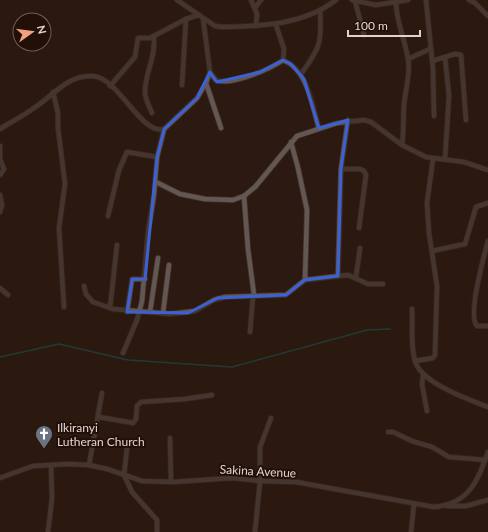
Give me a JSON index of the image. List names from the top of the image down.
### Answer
{
  "streets": {
    "street": ["Sakina Avenue"]
  },
  "places": {
    "church": ["Ilkiranyi Lutheran Church"]
  },
  "scale_bar": "100 m",
  "north": "right"
}
